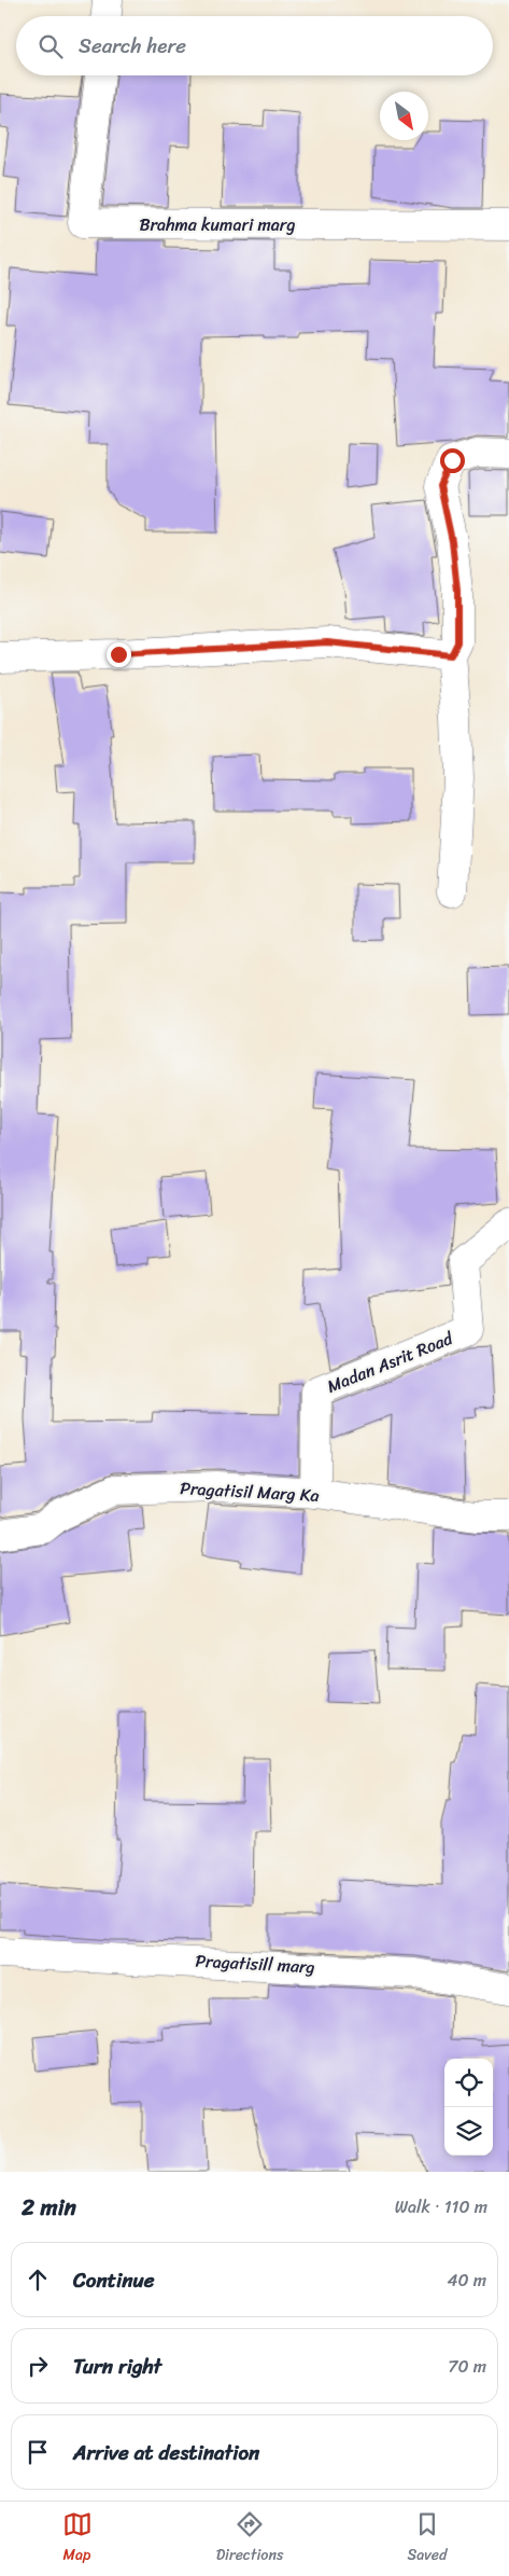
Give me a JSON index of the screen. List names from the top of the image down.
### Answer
{
  "streets": {
    "street": [
      "Brahma kumari marg",
      "Madan Asrit Road",
      "Pragatisil Marg Ka",
      "Pragatisill marg"
    ]
  },
  "crossings": [
    ["Madan Asrit Road", "Pragatisil Marg Ka"]
  ],
  "north": "bottom right",
  "page": {
    "search": "Search here",
    "heading": ["2 min", "Walk · 110 m"],
    "list": [
      ["Continue", "40 m"],
      ["Turn right", "70 m"],
      "Arrive at destination"
    ],
    "nav": ["Map", "Directions", "Saved"]
  }
}
